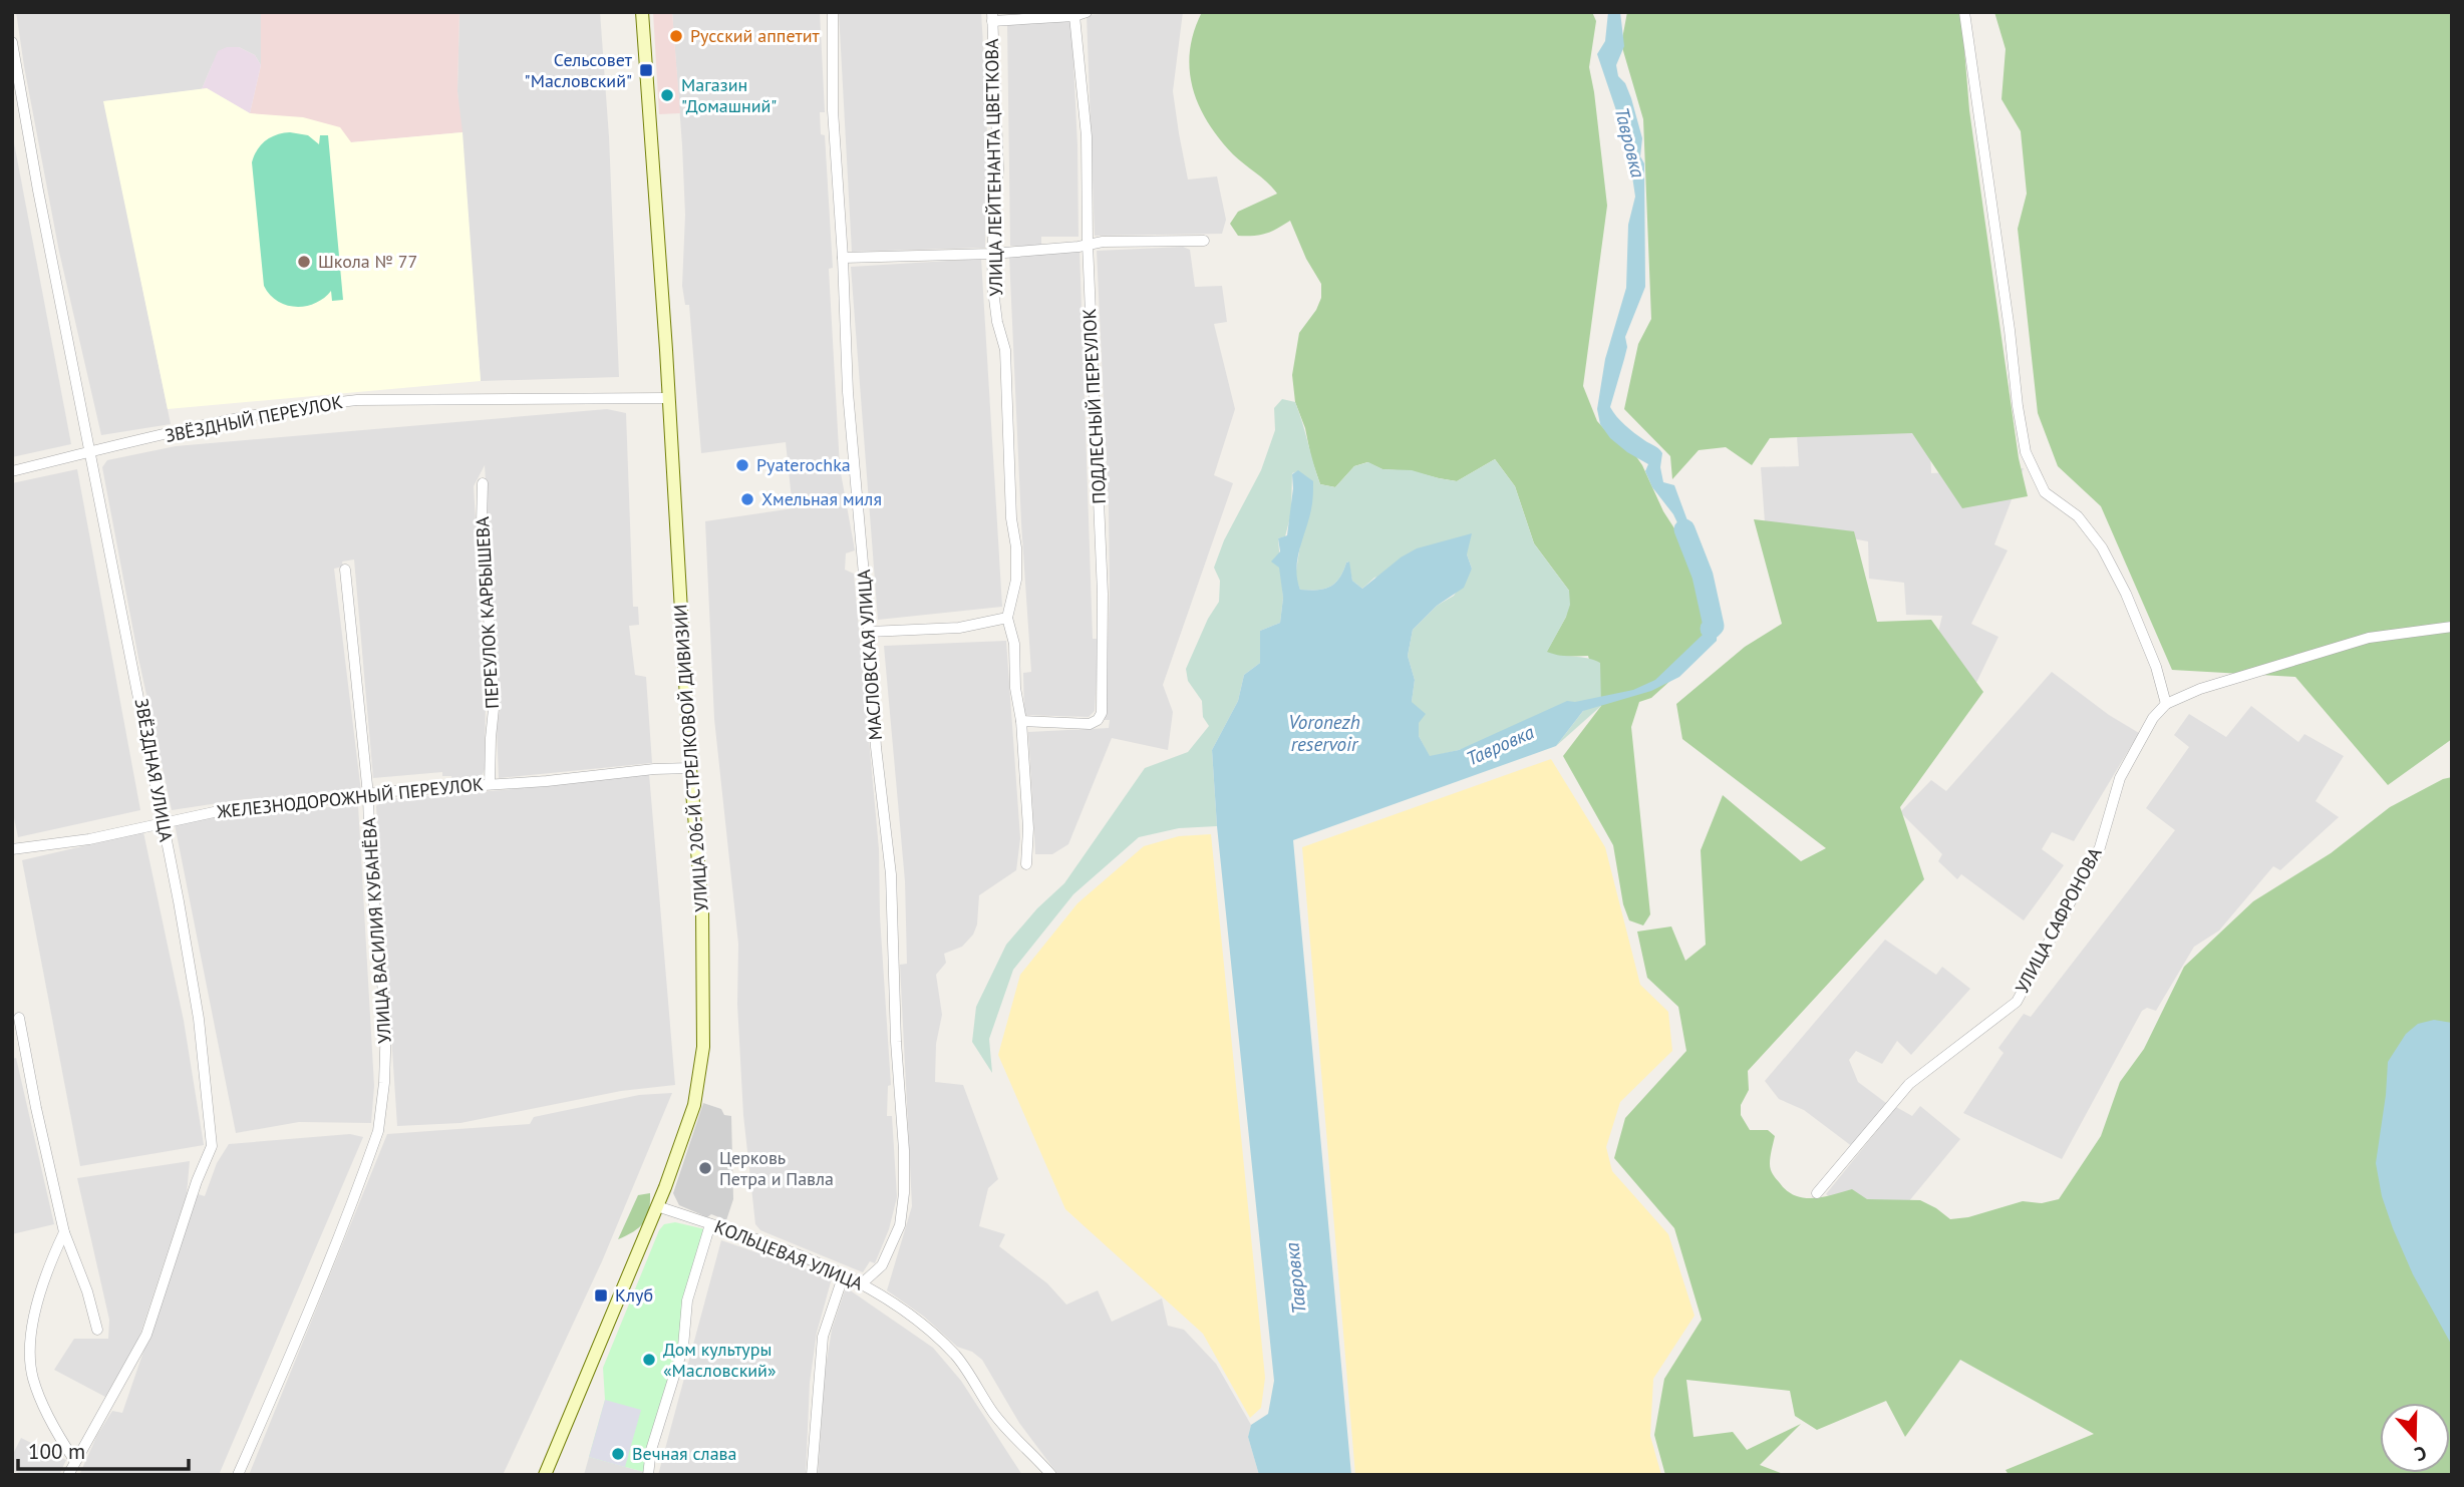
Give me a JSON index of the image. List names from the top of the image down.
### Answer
{
  "streets": {
    "main road": ["УЛИЦА 206-Й СТРЕЛКОВОЙ ДИВИЗИИ"],
    "street": [
      "УЛИЦА ЛЕЙТЕНАНТА ЦВЕТКОВА",
      "ПОДЛЕСНЫЙ ПЕРЕУЛОК",
      "ЗВЁЗДНЫЙ ПЕРЕУЛОК",
      "ПЕРЕУЛОК КАРБЫШЕВА",
      "МАСЛОВСКАЯ УЛИЦА",
      "ЗВЁЗДНАЯ УЛИЦА",
      "ЖЕЛЕЗНОДОРОЖНЫЙ ПЕРЕУЛОК",
      "УЛИЦА САФРОНОВА",
      "УЛИЦА ВАСИЛИЯ КУБАНЁВА",
      "КОЛЬЦЕВАЯ УЛИЦА"
    ]
  },
  "crossings": [
    ["УЛИЦА ЛЕЙТЕНАНТА ЦВЕТКОВА", "ПОДЛЕСНЫЙ ПЕРЕУЛОК"],
    ["ЗВЁЗДНЫЙ ПЕРЕУЛОК", "УЛИЦА 206-Й СТРЕЛКОВОЙ ДИВИЗИИ"],
    ["ЗВЁЗДНЫЙ ПЕРЕУЛОК", "ЗВЁЗДНАЯ УЛИЦА"],
    ["ПЕРЕУЛОК КАРБЫШЕВА", "ЖЕЛЕЗНОДОРОЖНЫЙ ПЕРЕУЛОК"],
    ["МАСЛОВСКАЯ УЛИЦА", "КОЛЬЦЕВАЯ УЛИЦА"],
    ["УЛИЦА 206-Й СТРЕЛКОВОЙ ДИВИЗИИ", "ЖЕЛЕЗНОДОРОЖНЫЙ ПЕРЕУЛОК"],
    ["УЛИЦА 206-Й СТРЕЛКОВОЙ ДИВИЗИИ", "КОЛЬЦЕВАЯ УЛИЦА"],
    ["ЗВЁЗДНАЯ УЛИЦА", "ЖЕЛЕЗНОДОРОЖНЫЙ ПЕРЕУЛОК"],
    ["ЖЕЛЕЗНОДОРОЖНЫЙ ПЕРЕУЛОК", "УЛИЦА ВАСИЛИЯ КУБАНЁВА"]
  ],
  "water": ["Тавровка", "Voronezh reservoir"],
  "places": {
    "other": [
      "Русский аппетит",
      "Магазин \"Домашний\"",
      "Школа № 77",
      "Pyaterochka",
      "Хмельная миля",
      "Церковь Петра и Павла",
      "Дом культуры «Масловский»",
      "Вечная слава"
    ],
    "transit": ["Сельсовет \"Масловский\"", "Клуб"]
  },
  "scale_bar": "100 m",
  "north": "bottom"
}
